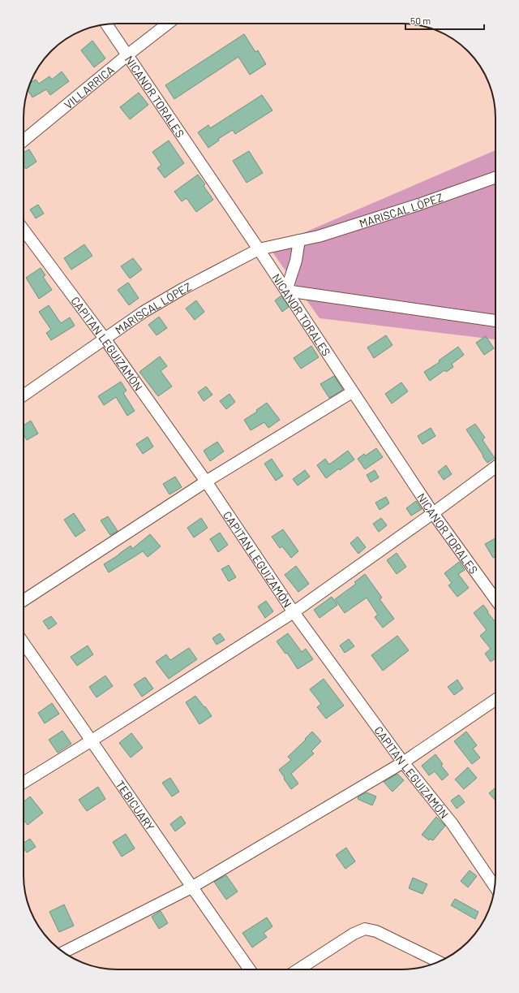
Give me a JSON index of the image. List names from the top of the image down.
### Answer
{
  "streets": {
    "street": [
      "VILLARRICA",
      "NICANOR TORALES",
      "MARISCAL LÓPEZ",
      "CAPITAN LEGUIZAMÓN",
      "TEBICUARY"
    ]
  },
  "crossings": [
    ["VILLARRICA", "NICANOR TORALES"],
    ["NICANOR TORALES", "MARISCAL LÓPEZ"],
    ["MARISCAL LÓPEZ", "CAPITAN LEGUIZAMÓN"]
  ],
  "scale_bar": "50 m"
}
